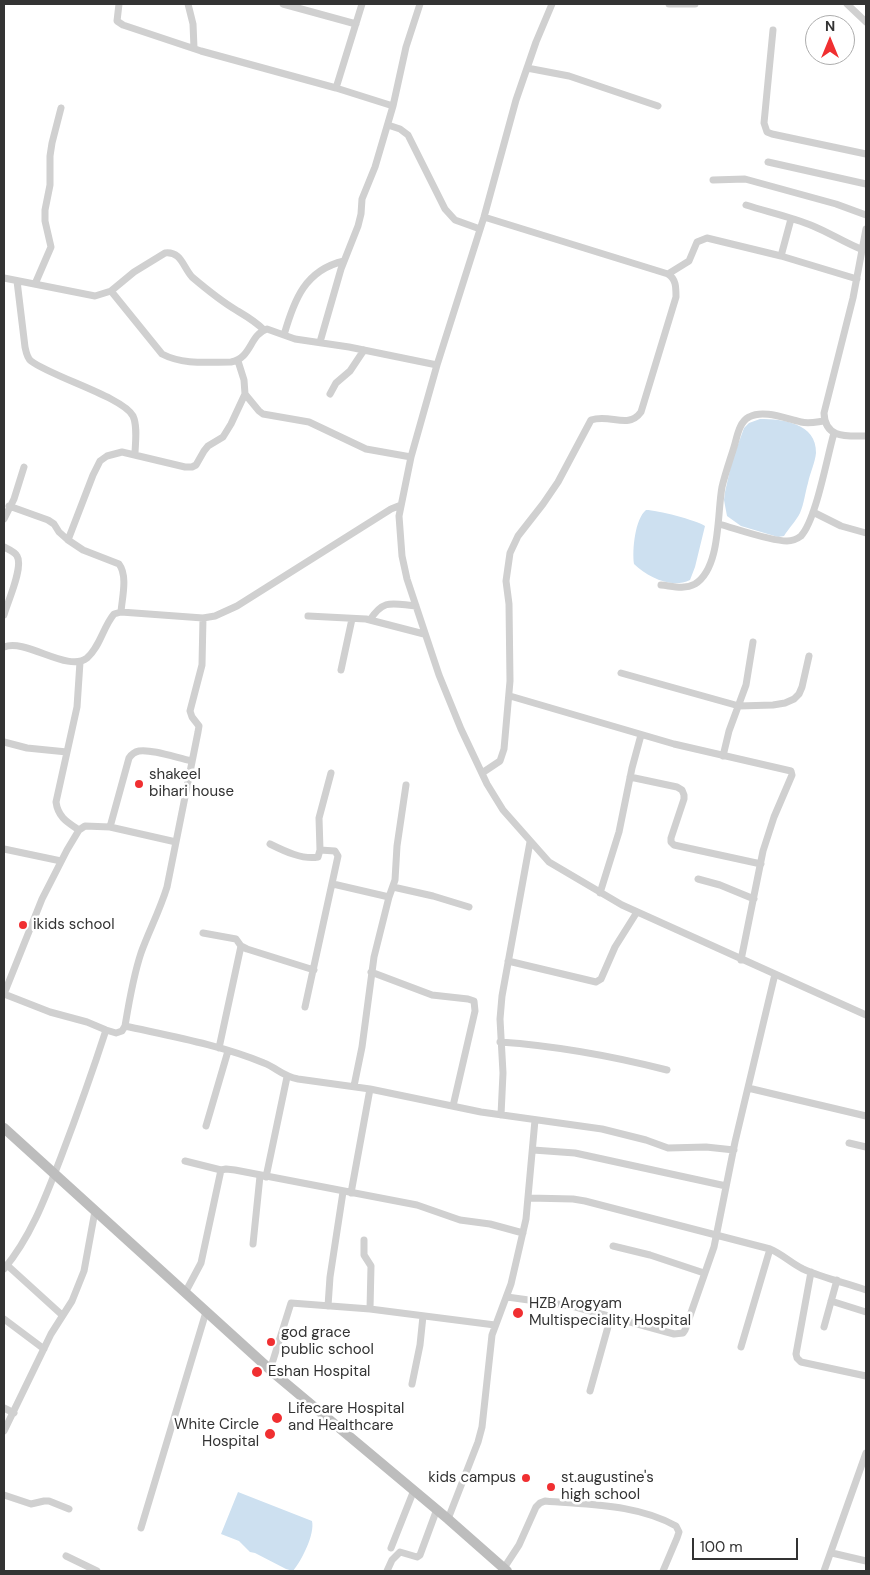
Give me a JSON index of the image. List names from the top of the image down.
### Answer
{
  "places": [
    "shakeel bihari house",
    "ikids school",
    "HZB Arogyam Multispeciality Hospital",
    "god grace public school",
    "Eshan Hospital",
    "Lifecare Hospital and Healthcare",
    "White Circle Hospital",
    "kids campus",
    "st.augustine's high school"
  ],
  "scale_bar": "100 m",
  "north": "top"
}
